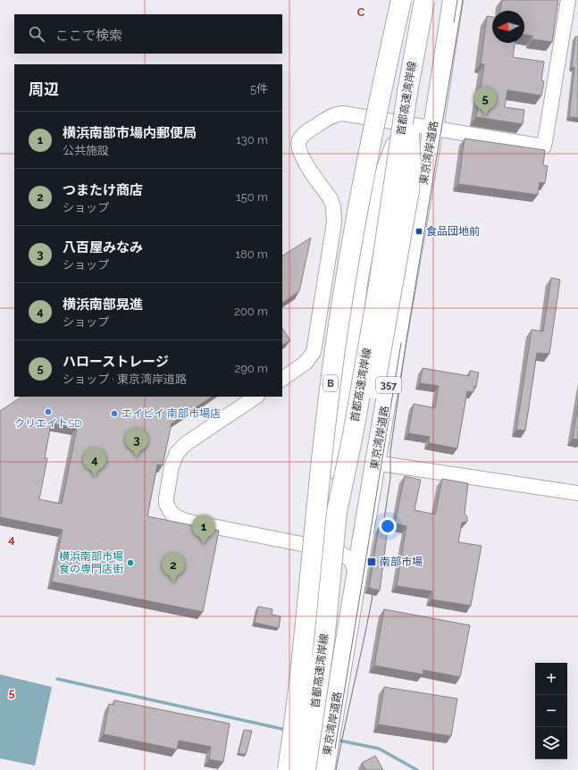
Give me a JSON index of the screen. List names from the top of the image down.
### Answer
{
  "streets": {
    "highway": [
      "首都高速湾岸線",
      "東京湾岸道路",
      "B",
      "357"
    ]
  },
  "places": {
    "transit": ["食品団地前", "南部市場"],
    "other": ["クリエイトSD", "エイビイ 南部市場店", "横浜南部市場 食の専門店街"]
  },
  "north": "left",
  "page": {
    "search": "ここで検索",
    "heading": ["周辺", "5件"],
    "pins": [
      "5",
      "3",
      "4",
      "1",
      "2"
    ],
    "list": [
      {
        "mark": "1",
        "name": "横浜南部市場内郵便局",
        "note": "公共施設",
        "value": "130 m"
      },
      {
        "mark": "2",
        "name": "つまたけ商店",
        "note": "ショップ",
        "value": "150 m"
      },
      {
        "mark": "3",
        "name": "八百屋みなみ",
        "note": "ショップ",
        "value": "180 m"
      },
      {
        "mark": "4",
        "name": "横浜南部晃進",
        "note": "ショップ",
        "value": "200 m"
      },
      {
        "mark": "5",
        "name": "ハローストレージ",
        "note": "ショップ · 東京湾岸道路",
        "value": "290 m"
      }
    ],
    "map_buttons": ["+", "−"]
  },
  "grid": {
    "columns": ["C"],
    "rows": ["4", "5"]
  }
}
